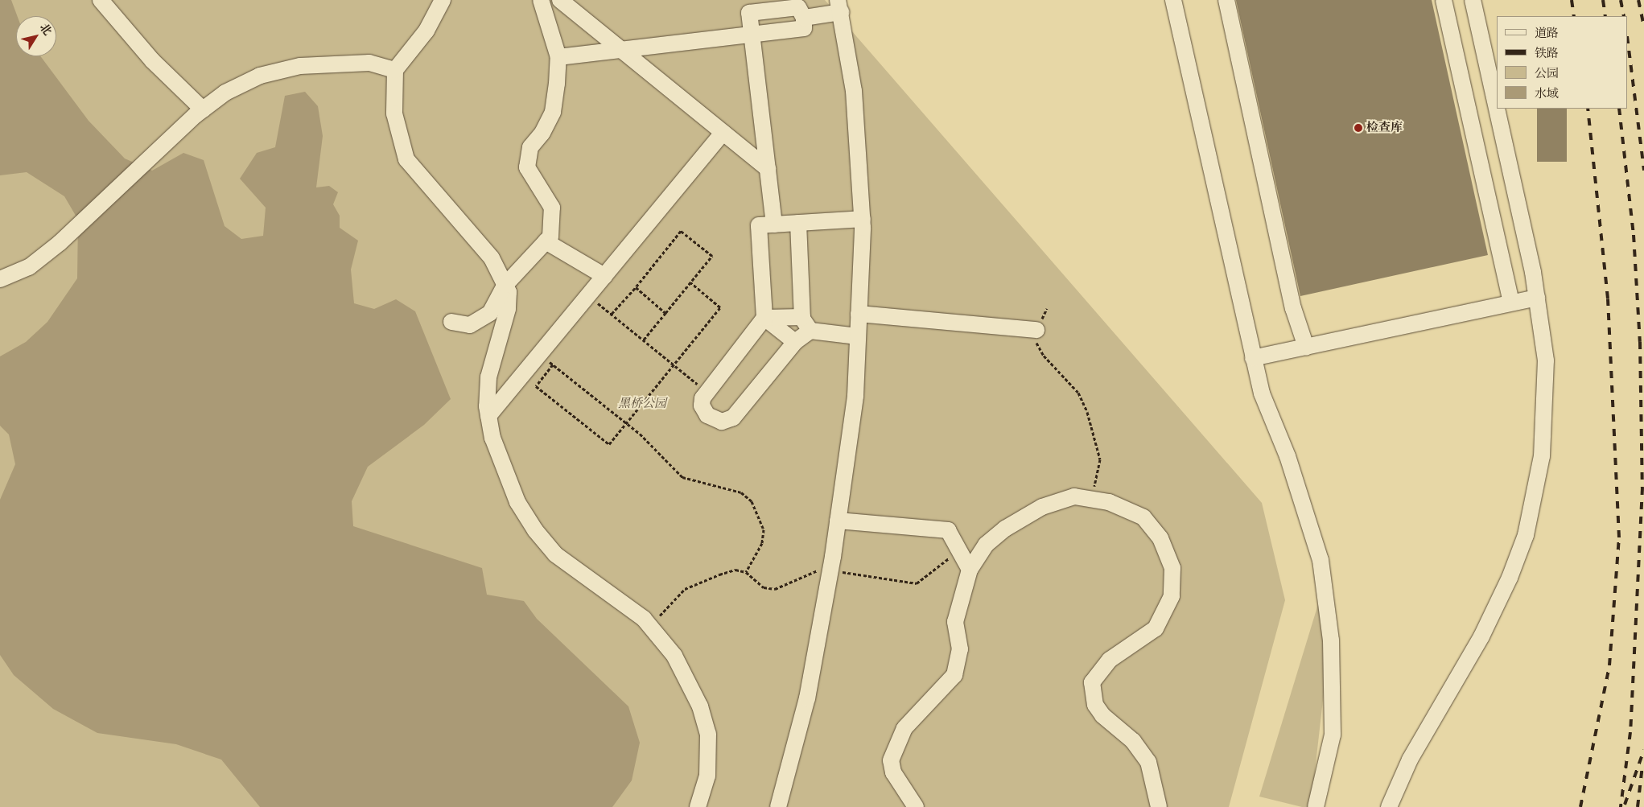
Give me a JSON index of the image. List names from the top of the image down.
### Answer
{
  "parks": ["黑桥公园"],
  "places": ["检查库"],
  "legend": [
    "道路",
    "铁路",
    "公园",
    "水域"
  ],
  "north": "top right"
}
